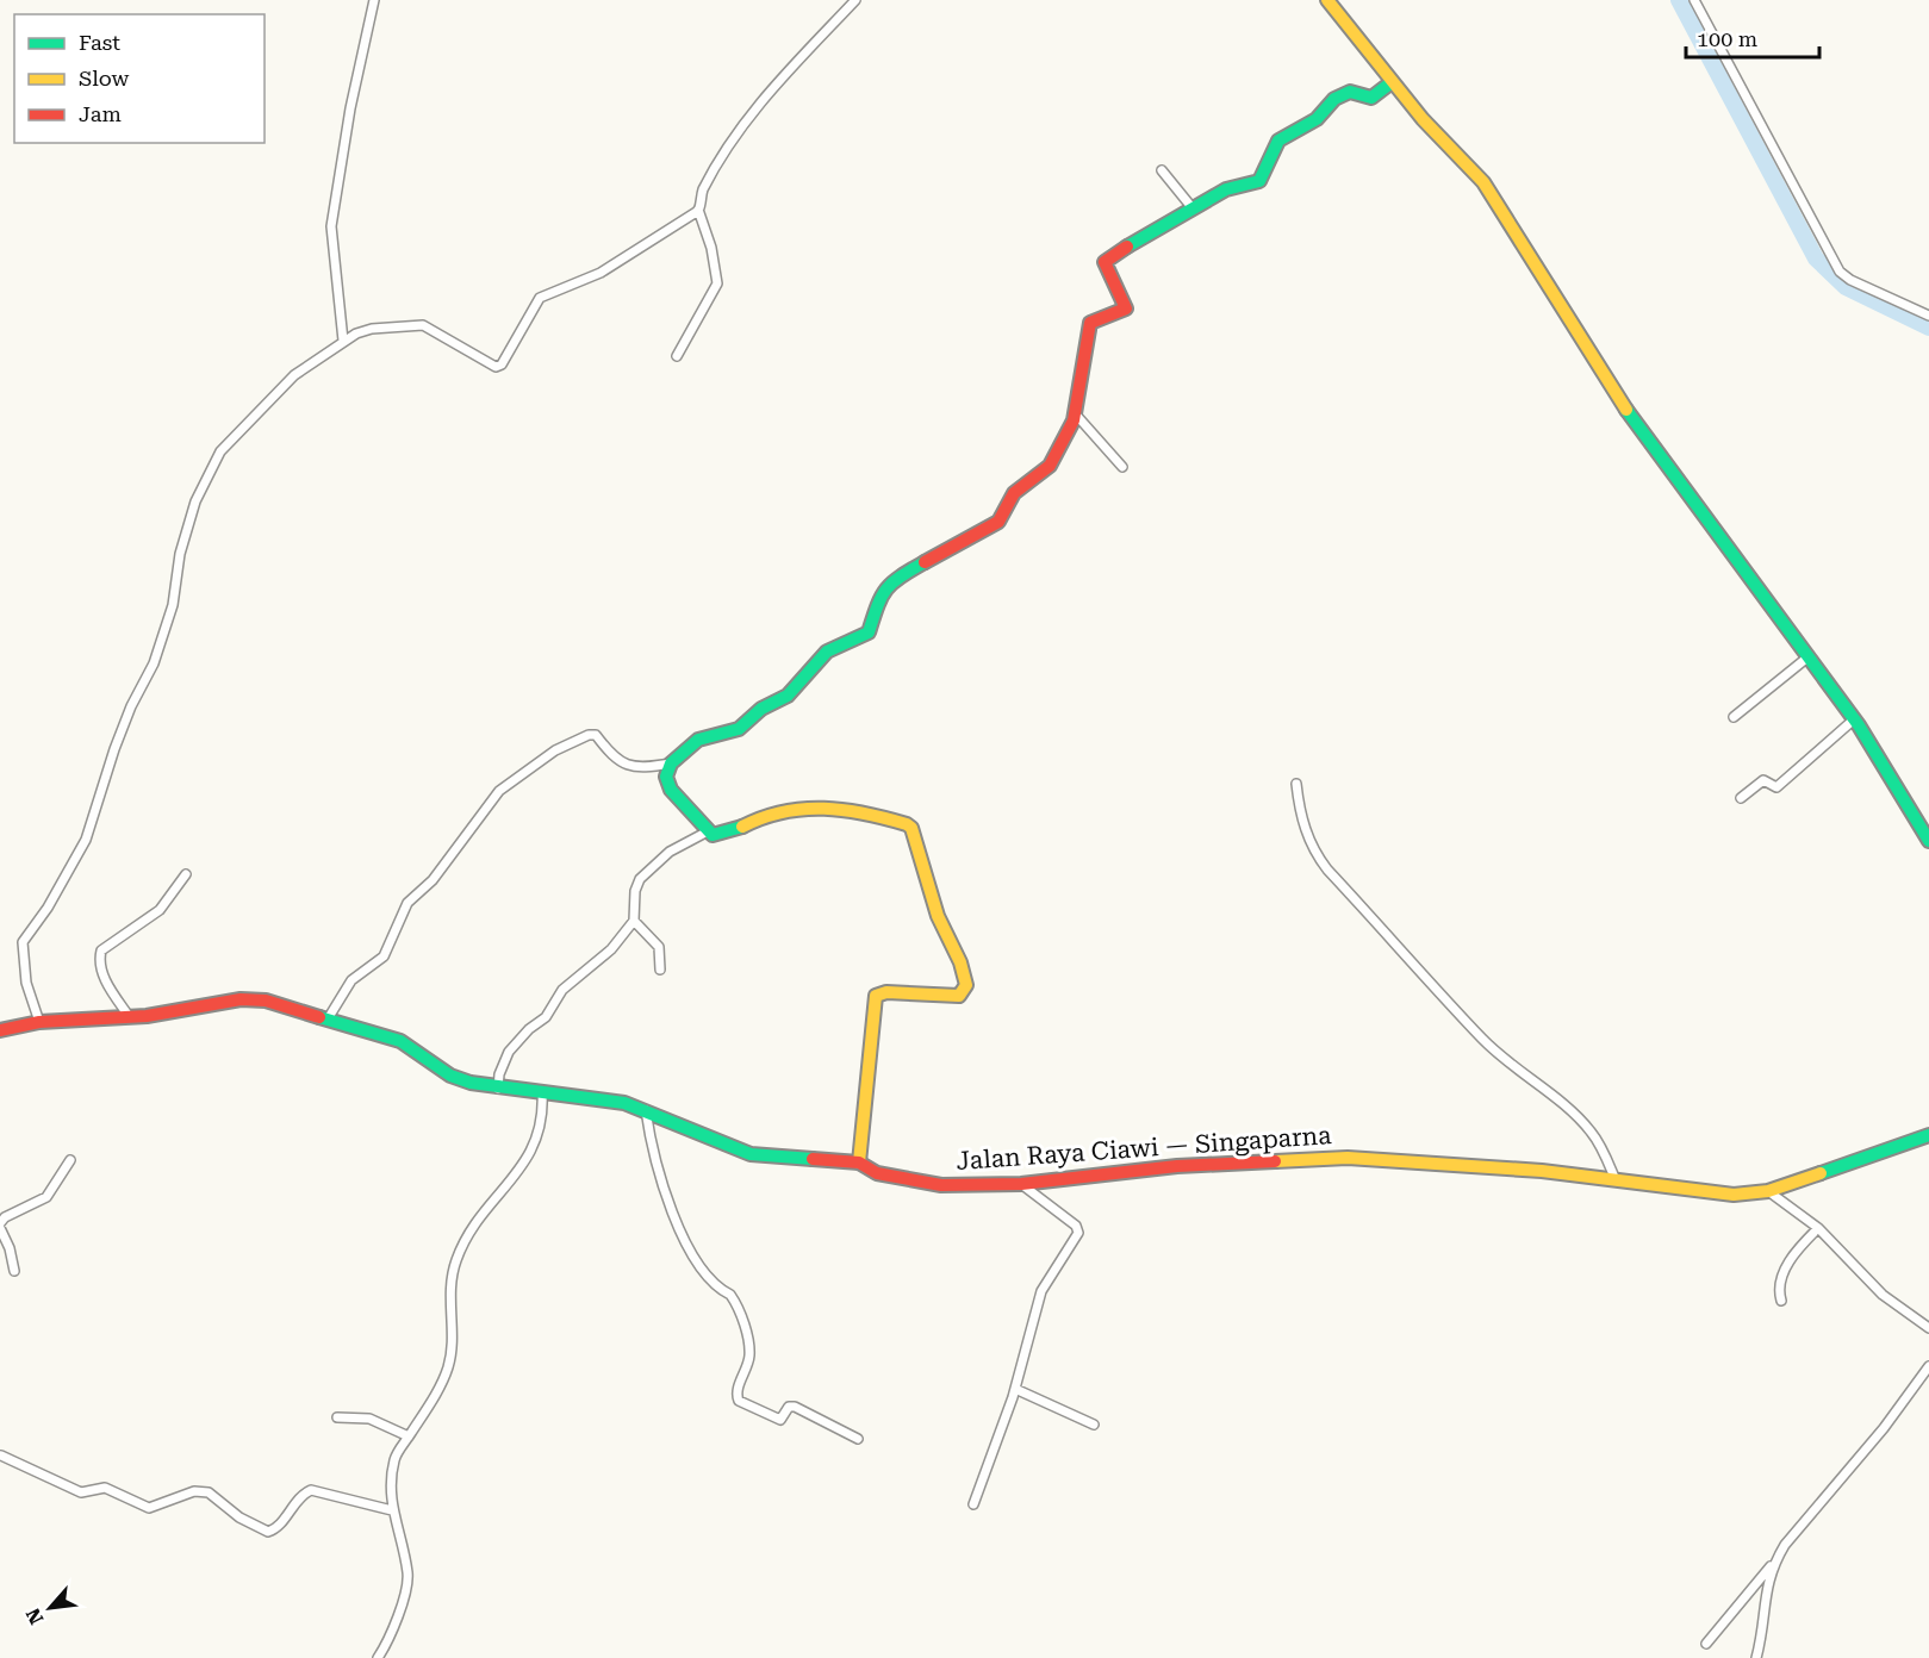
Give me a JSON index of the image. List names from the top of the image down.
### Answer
{
  "streets": {
    "street": ["Jalan Raya Ciawi — Singaparna"]
  },
  "legend": ["Fast", "Slow", "Jam"],
  "scale_bar": "100 m",
  "north": "bottom left"
}
